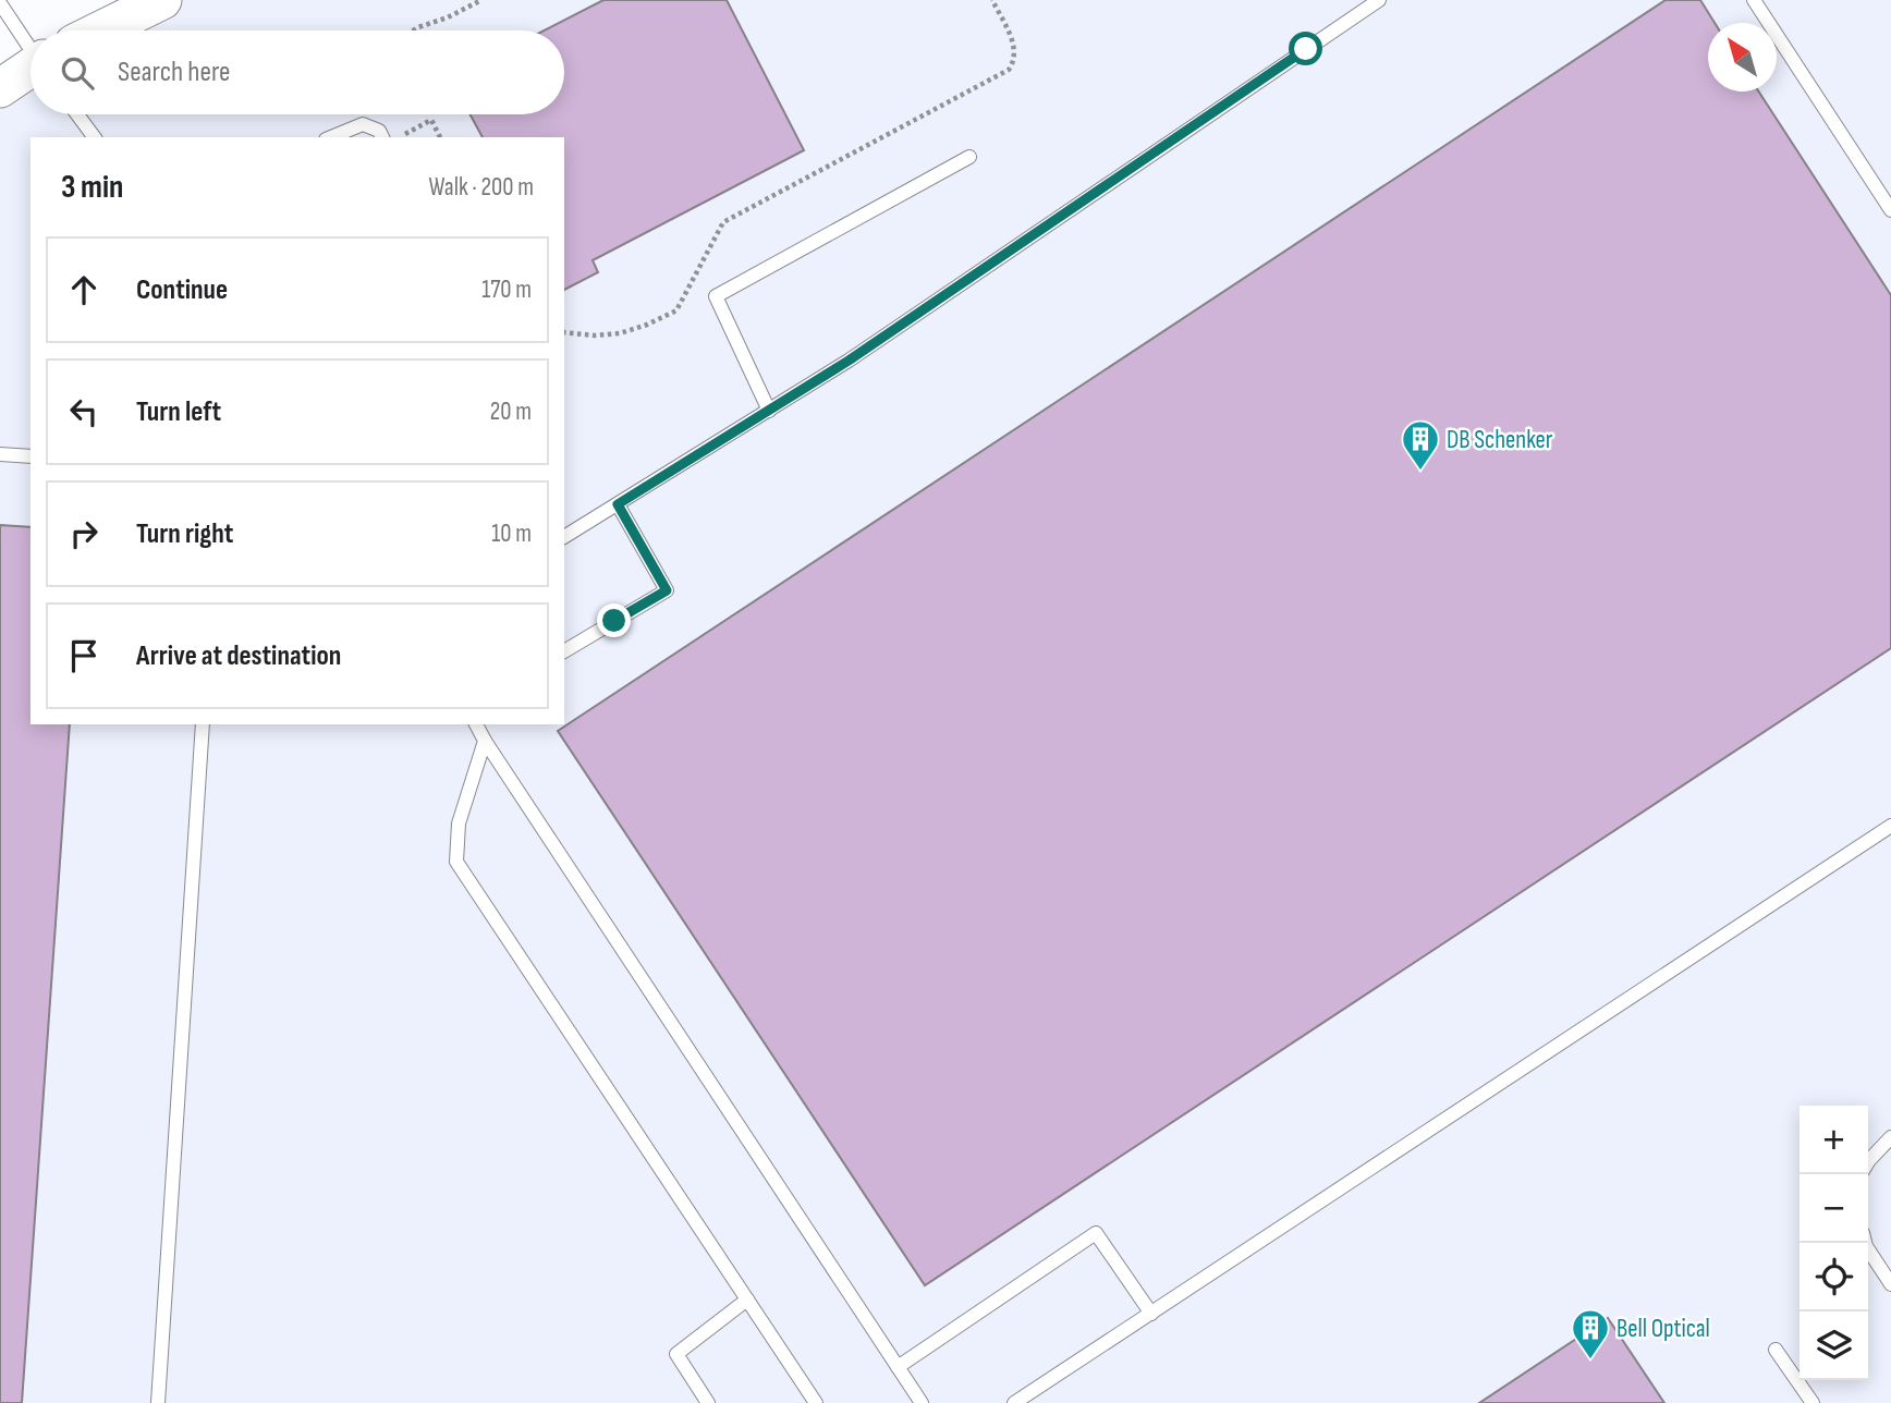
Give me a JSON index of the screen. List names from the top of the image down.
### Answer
{
  "places": {
    "building": ["DB Schenker", "Bell Optical"]
  },
  "north": "top left",
  "page": {
    "search": "Search here",
    "heading": ["3 min", "Walk · 200 m"],
    "list": [
      ["Continue", "170 m"],
      ["Turn left", "20 m"],
      ["Turn right", "10 m"],
      "Arrive at destination"
    ],
    "map_buttons": ["+", "−"]
  }
}
